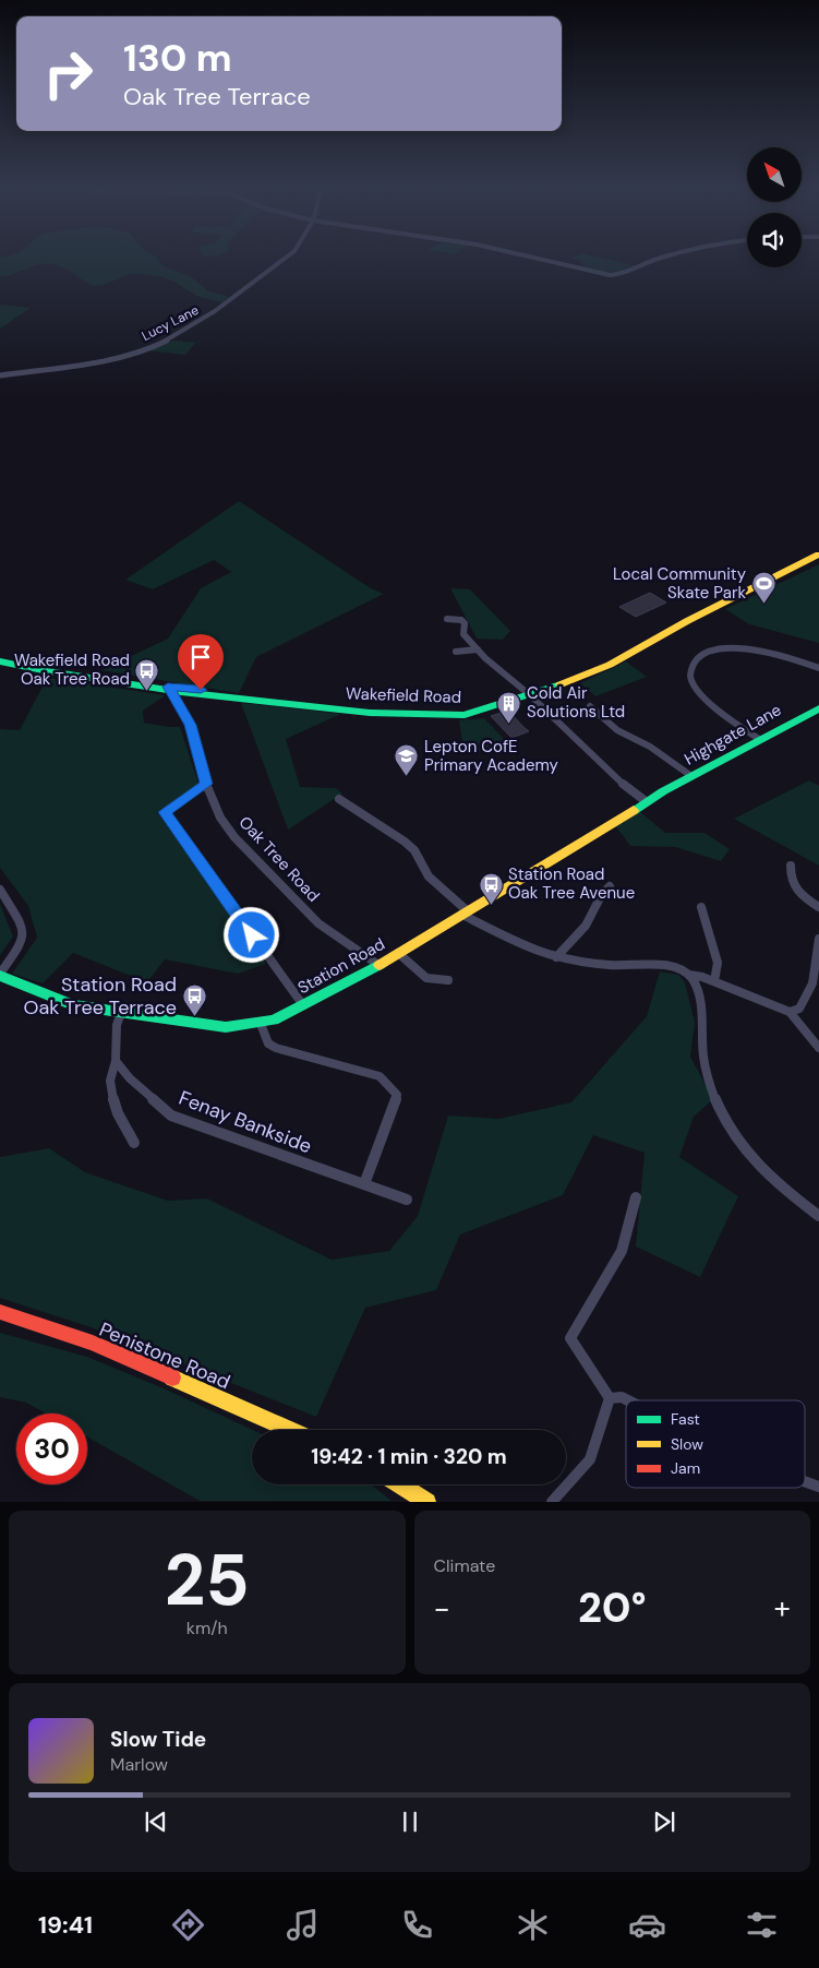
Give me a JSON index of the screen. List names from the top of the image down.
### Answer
{
  "streets": {
    "main road": [
      "Wakefield Road",
      "Highgate Lane",
      "Station Road",
      "Penistone Road"
    ],
    "street": ["Lucy Lane", "Oak Tree Road", "Fenay Bankside"]
  },
  "crossings": [
    ["Wakefield Road", "Oak Tree Road"],
    ["Highgate Lane", "Station Road"],
    ["Oak Tree Road", "Station Road"]
  ],
  "places": {
    "sports": ["Local Community Skate Park"],
    "bus stop": ["Wakefield Road Oak Tree Road", "Station Road Oak Tree Avenue", "Station Road Oak Tree Terrace"],
    "building": ["Cold Air Solutions Ltd"],
    "school or university": ["Lepton CofE Primary Academy"]
  },
  "legend": ["Fast", "Slow", "Jam"],
  "north": "top left",
  "page": {
    "turn": ["130 m", "Oak Tree Terrace"],
    "limit": "30",
    "trip": "19:42 · 1 min · 320 m",
    "tile": [
      ["25", "km/h"],
      "Climate"
    ],
    "heat": ["−", "20°", "+"],
    "song": ["Slow Tide", "Marlow"],
    "tabs": "19:41"
  }
}
